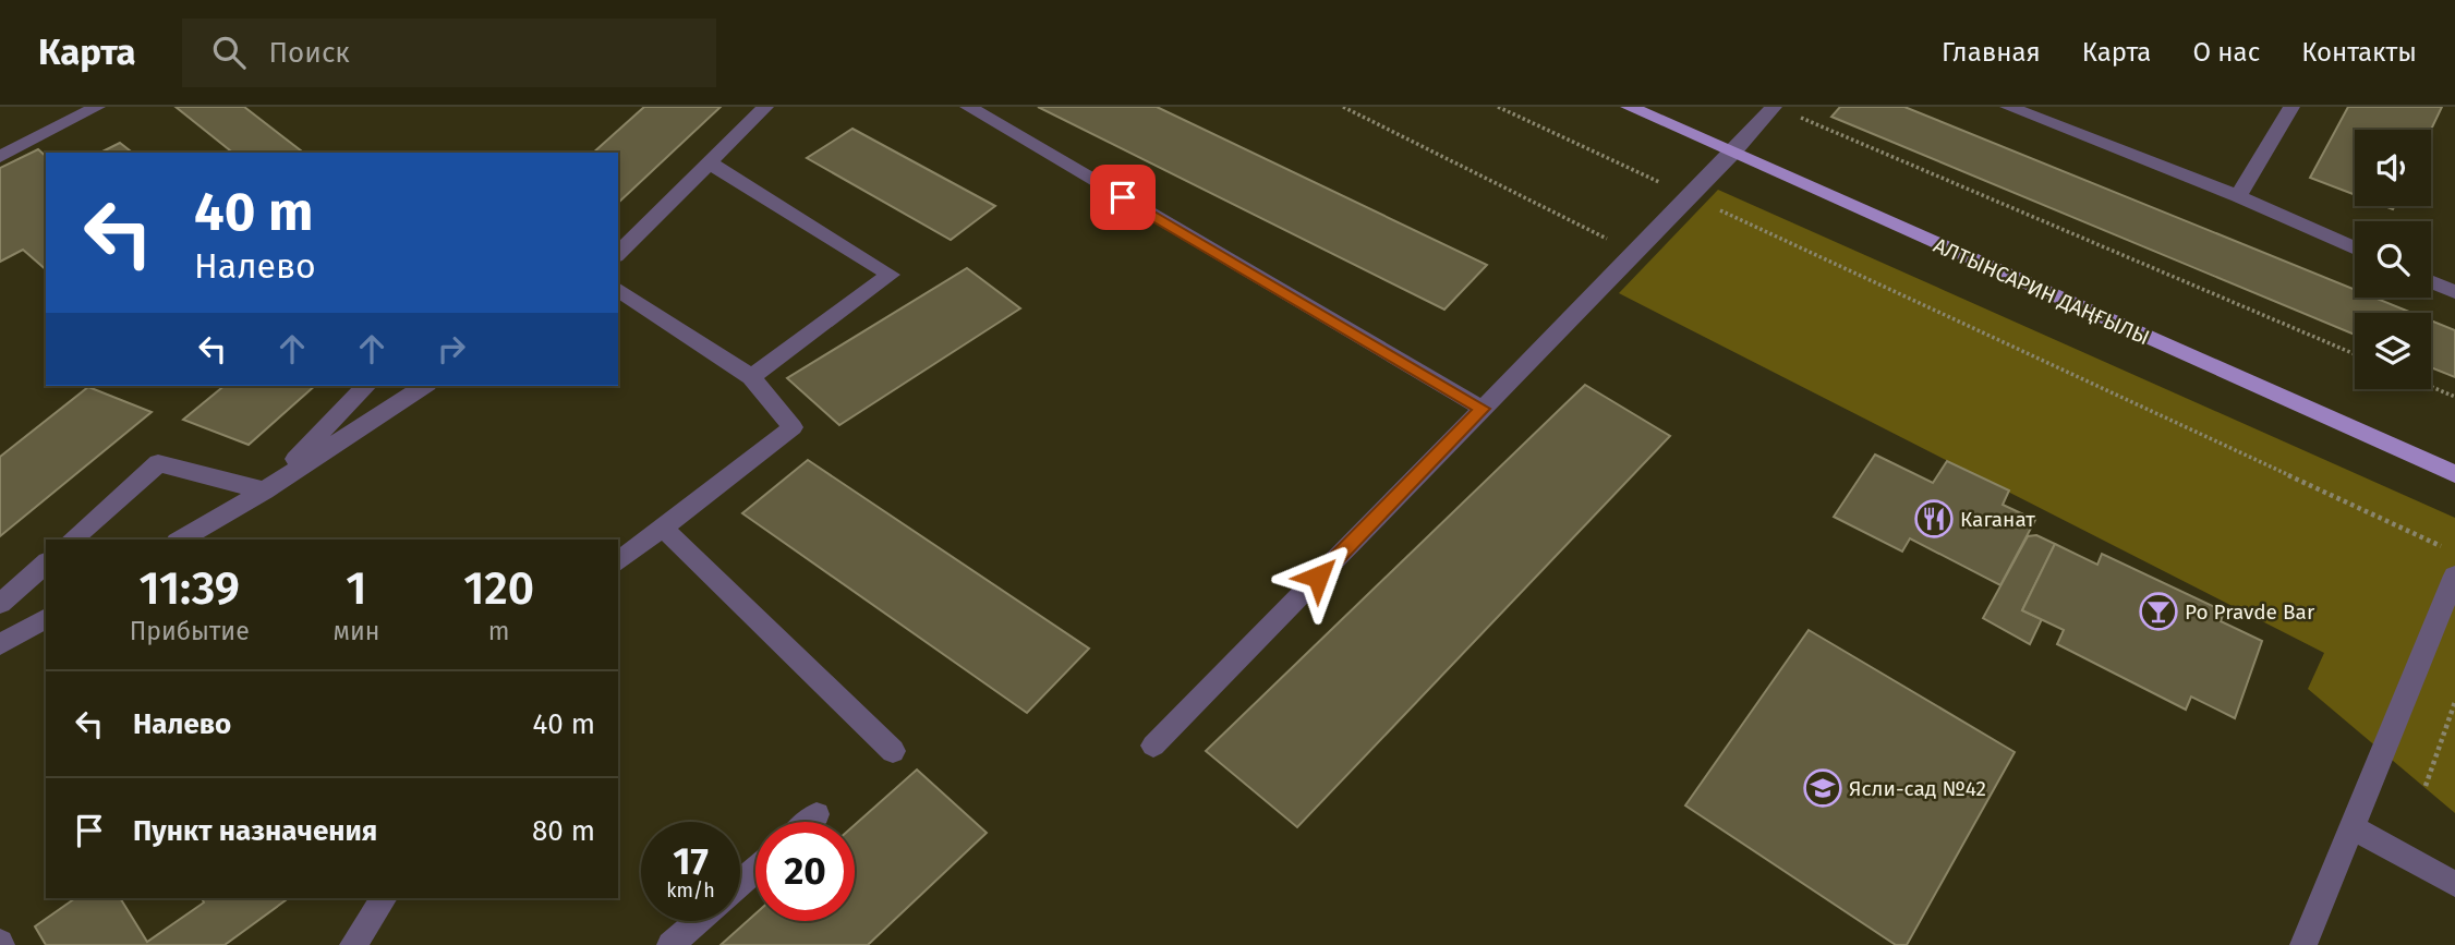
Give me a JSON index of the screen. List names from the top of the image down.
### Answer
{
  "streets": {
    "main road": ["АЛТЫНСАРИН ДАҢҒЫЛЫ"]
  },
  "places": {
    "restaurant": ["Каганат"],
    "bar": ["Po Pravde Bar"],
    "school or university": ["Ясли-сад №42"]
  },
  "page": {
    "header": "Карта",
    "search": "Поиск",
    "nav": [
      "Главная",
      "Карта",
      "О нас",
      "Контакты"
    ],
    "turn": ["40 m", "Налево"],
    "eta": [
      "11:39",
      "Прибытие",
      "1",
      "мин",
      "120",
      "m"
    ],
    "list": [
      {
        "name": "Налево",
        "value": "40 m"
      },
      {
        "name": "Пункт назначения",
        "value": "80 m"
      }
    ],
    "speed": "17 km/h",
    "limit": "20"
  }
}
